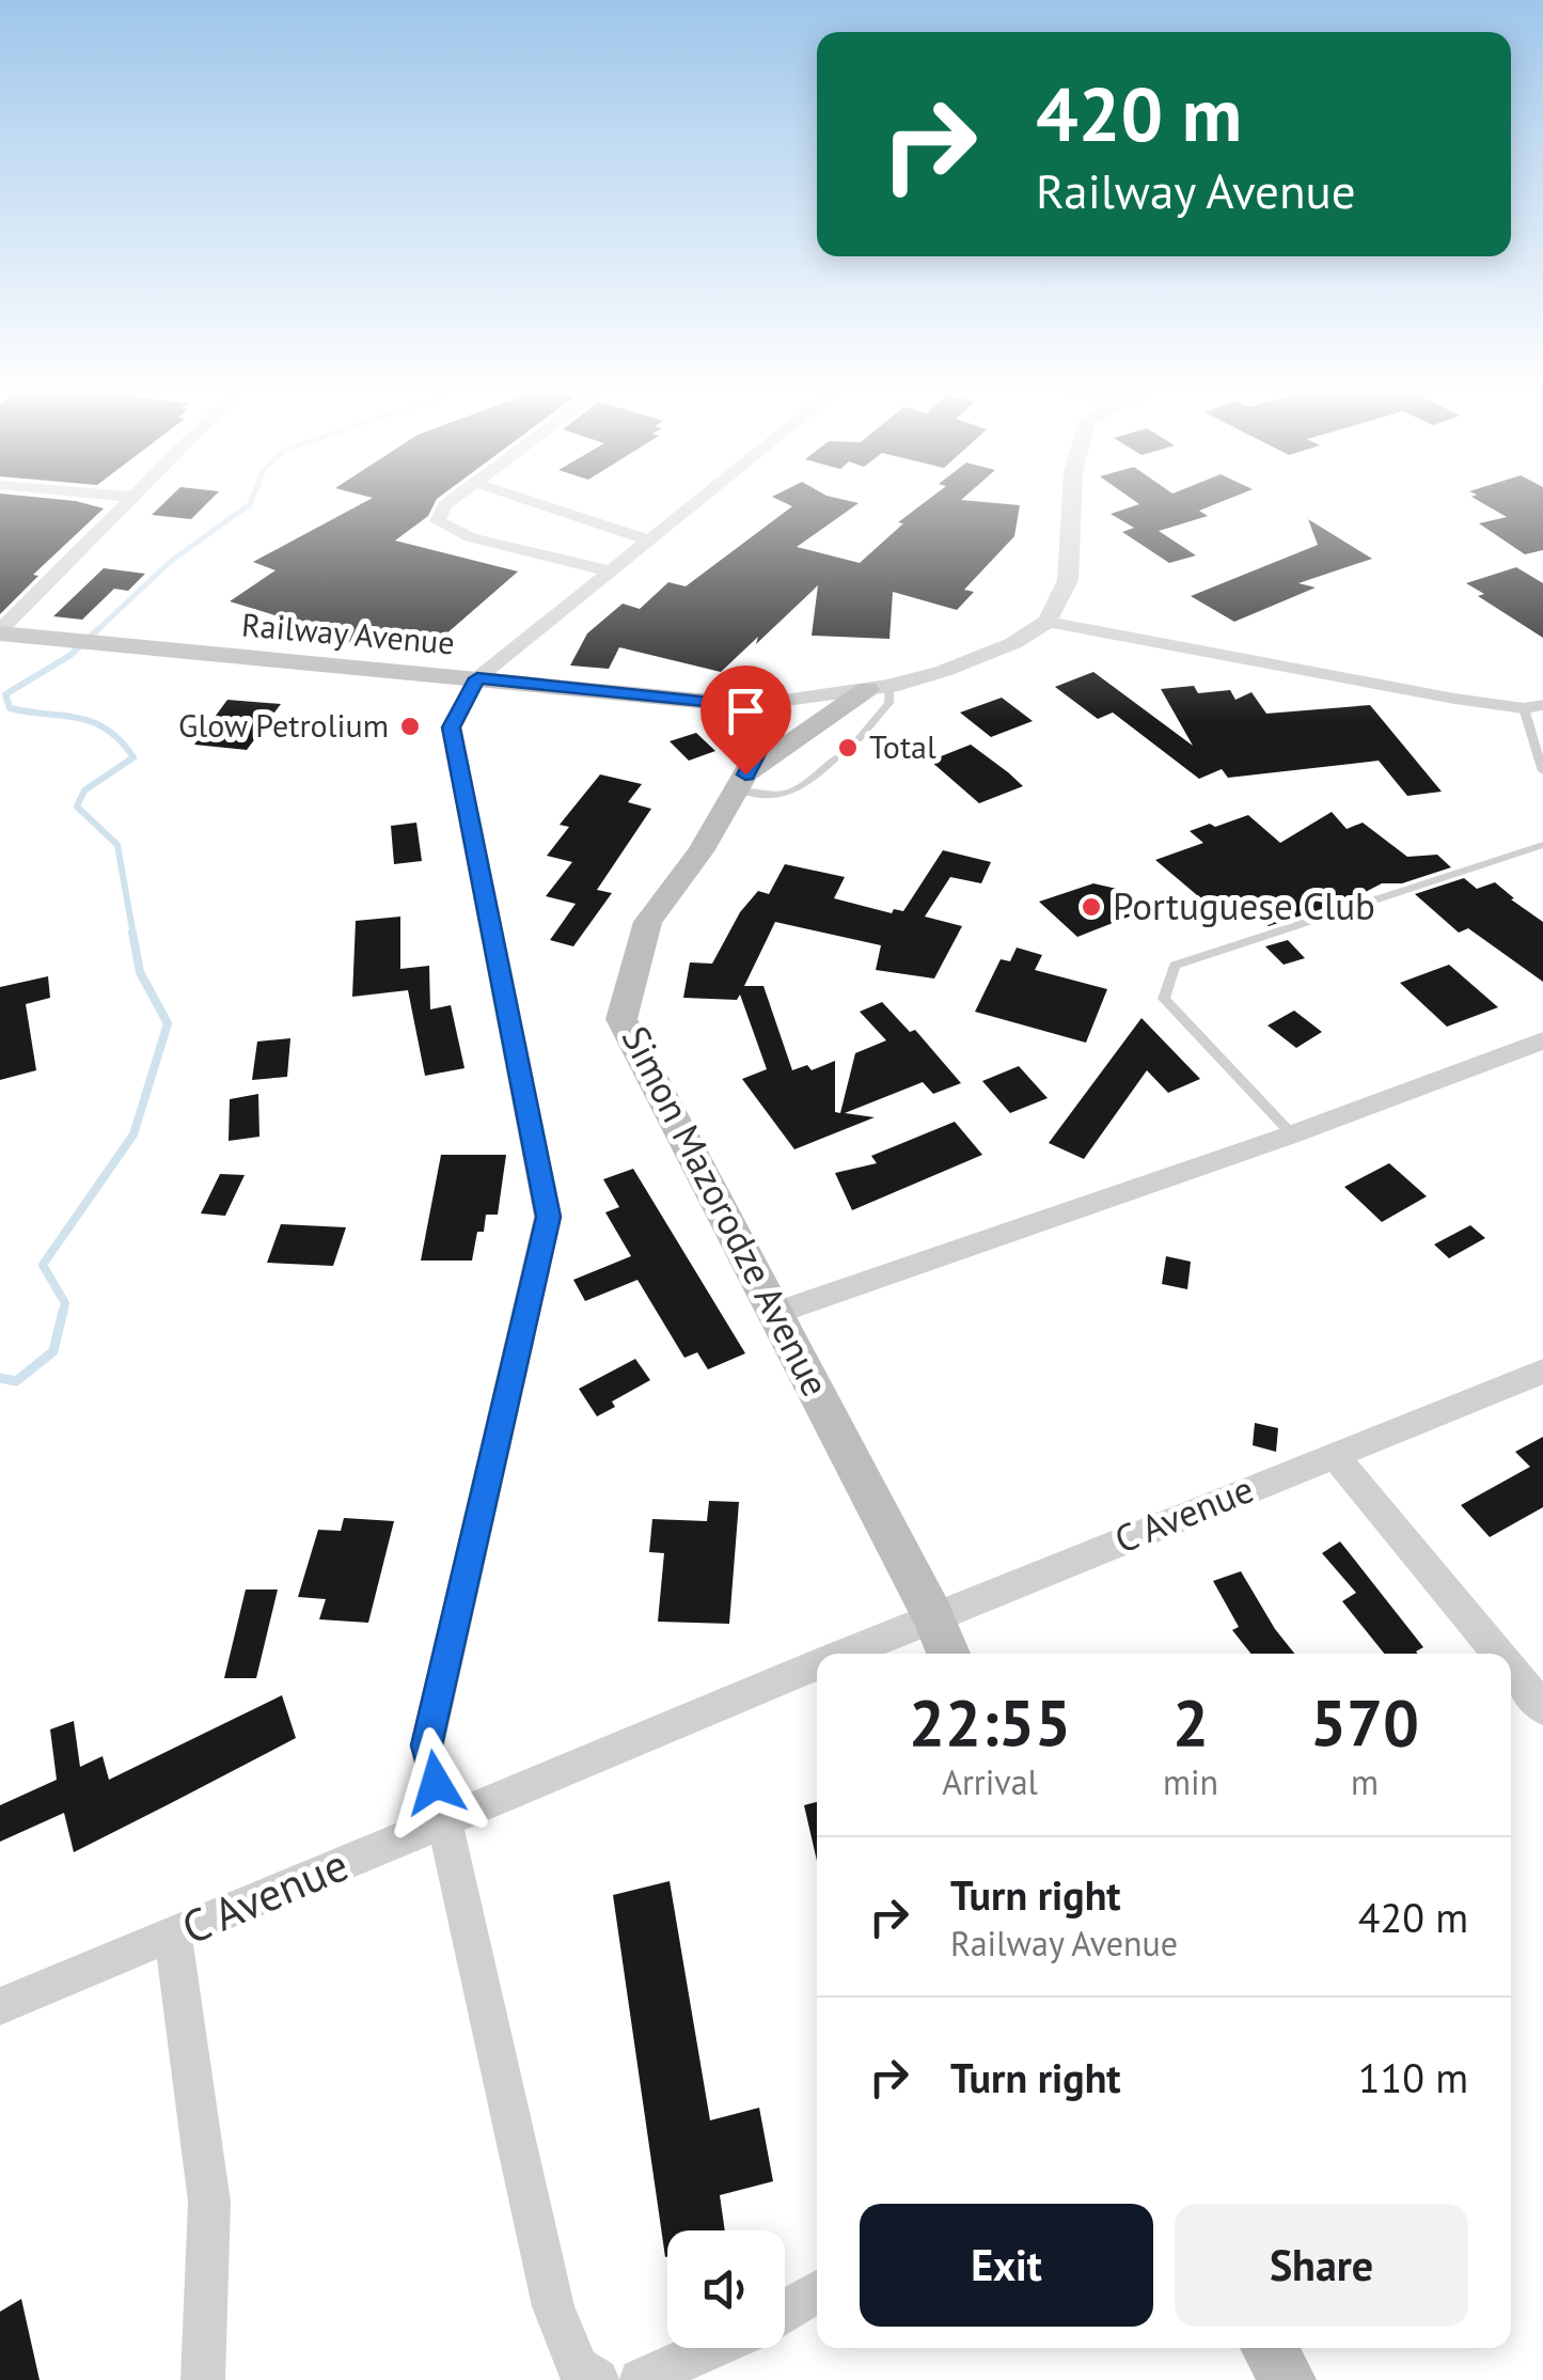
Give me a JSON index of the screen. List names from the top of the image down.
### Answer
{
  "streets": {
    "main road": ["Railway Avenue", "Simon Mazorodze Avenue"],
    "street": ["C Avenue"]
  },
  "crossings": [
    ["Railway Avenue", "Simon Mazorodze Avenue"],
    ["Simon Mazorodze Avenue", "C Avenue"]
  ],
  "places": ["Glow Petrolium", "Total", "Portuguese Club"],
  "page": {
    "turn": ["420 m", "Railway Avenue"],
    "eta": [
      "22:55",
      "Arrival",
      "2",
      "min",
      "570",
      "m"
    ],
    "list": [
      {
        "name": "Turn right",
        "note": "Railway Avenue",
        "value": "420 m"
      },
      {
        "name": "Turn right",
        "value": "110 m"
      }
    ],
    "buttons": ["Exit", "Share"]
  }
}
